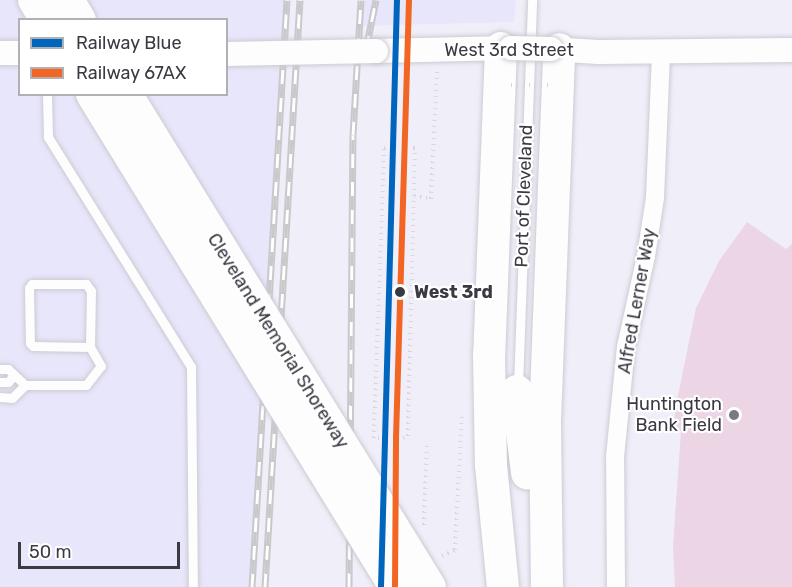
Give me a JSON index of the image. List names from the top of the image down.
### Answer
{
  "streets": {
    "highway": ["Cleveland Memorial Shoreway"],
    "street": ["West 3rd Street", "Alfred Lerner Way"],
    "lane": ["Port of Cleveland"]
  },
  "crossings": [
    ["West 3rd Street", "Alfred Lerner Way"]
  ],
  "places": ["West 3rd", "Huntington Bank Field"],
  "lines": ["rail line Blue", "rail line 67AX"],
  "legend": ["Railway Blue", "Railway 67AX"],
  "scale_bar": "50 m"
}
